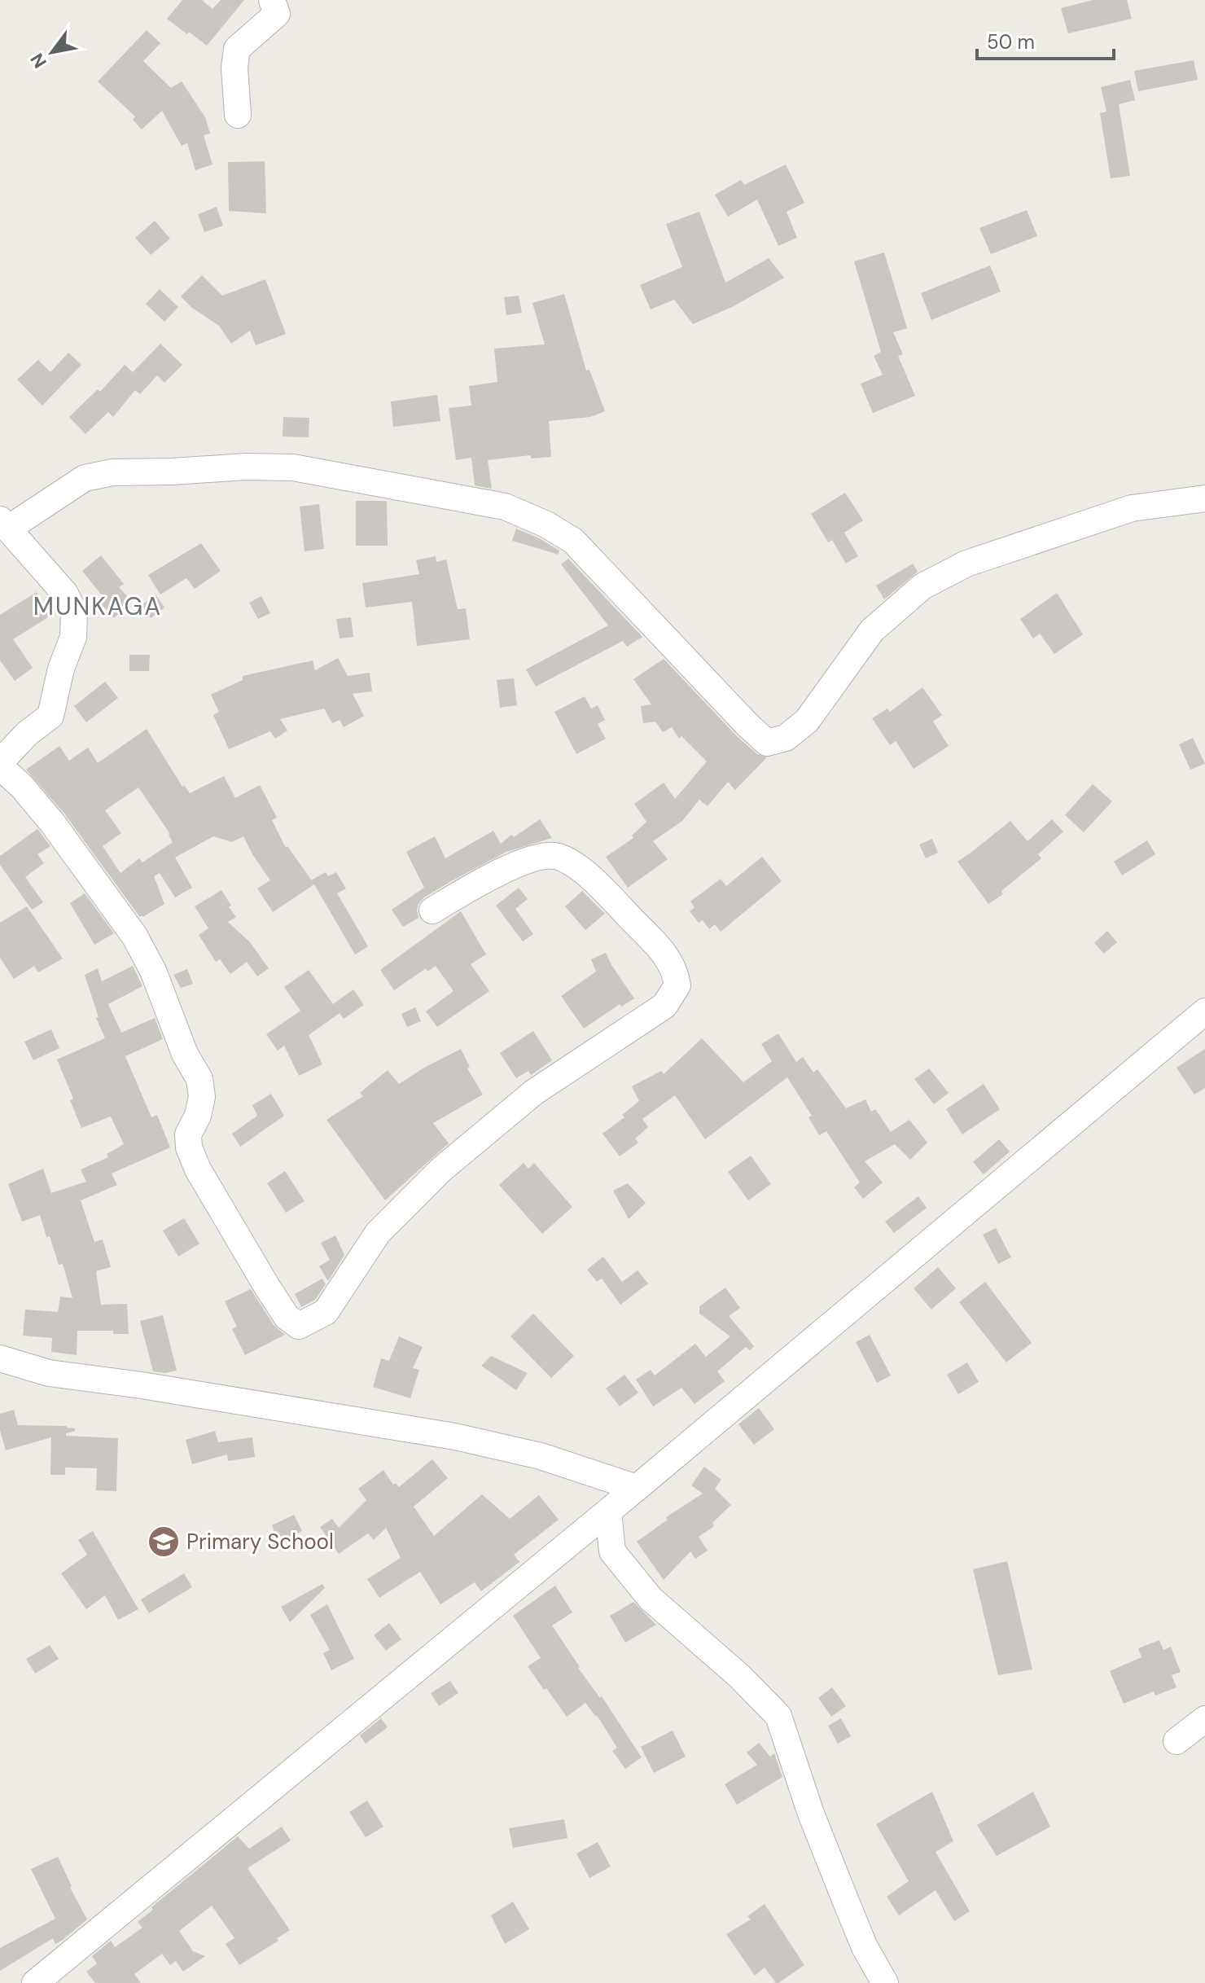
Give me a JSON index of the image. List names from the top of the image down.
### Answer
{
  "districts": ["MUNKAGA"],
  "places": {
    "school or university": ["Primary School"]
  },
  "scale_bar": "50 m",
  "north": "bottom left"
}
